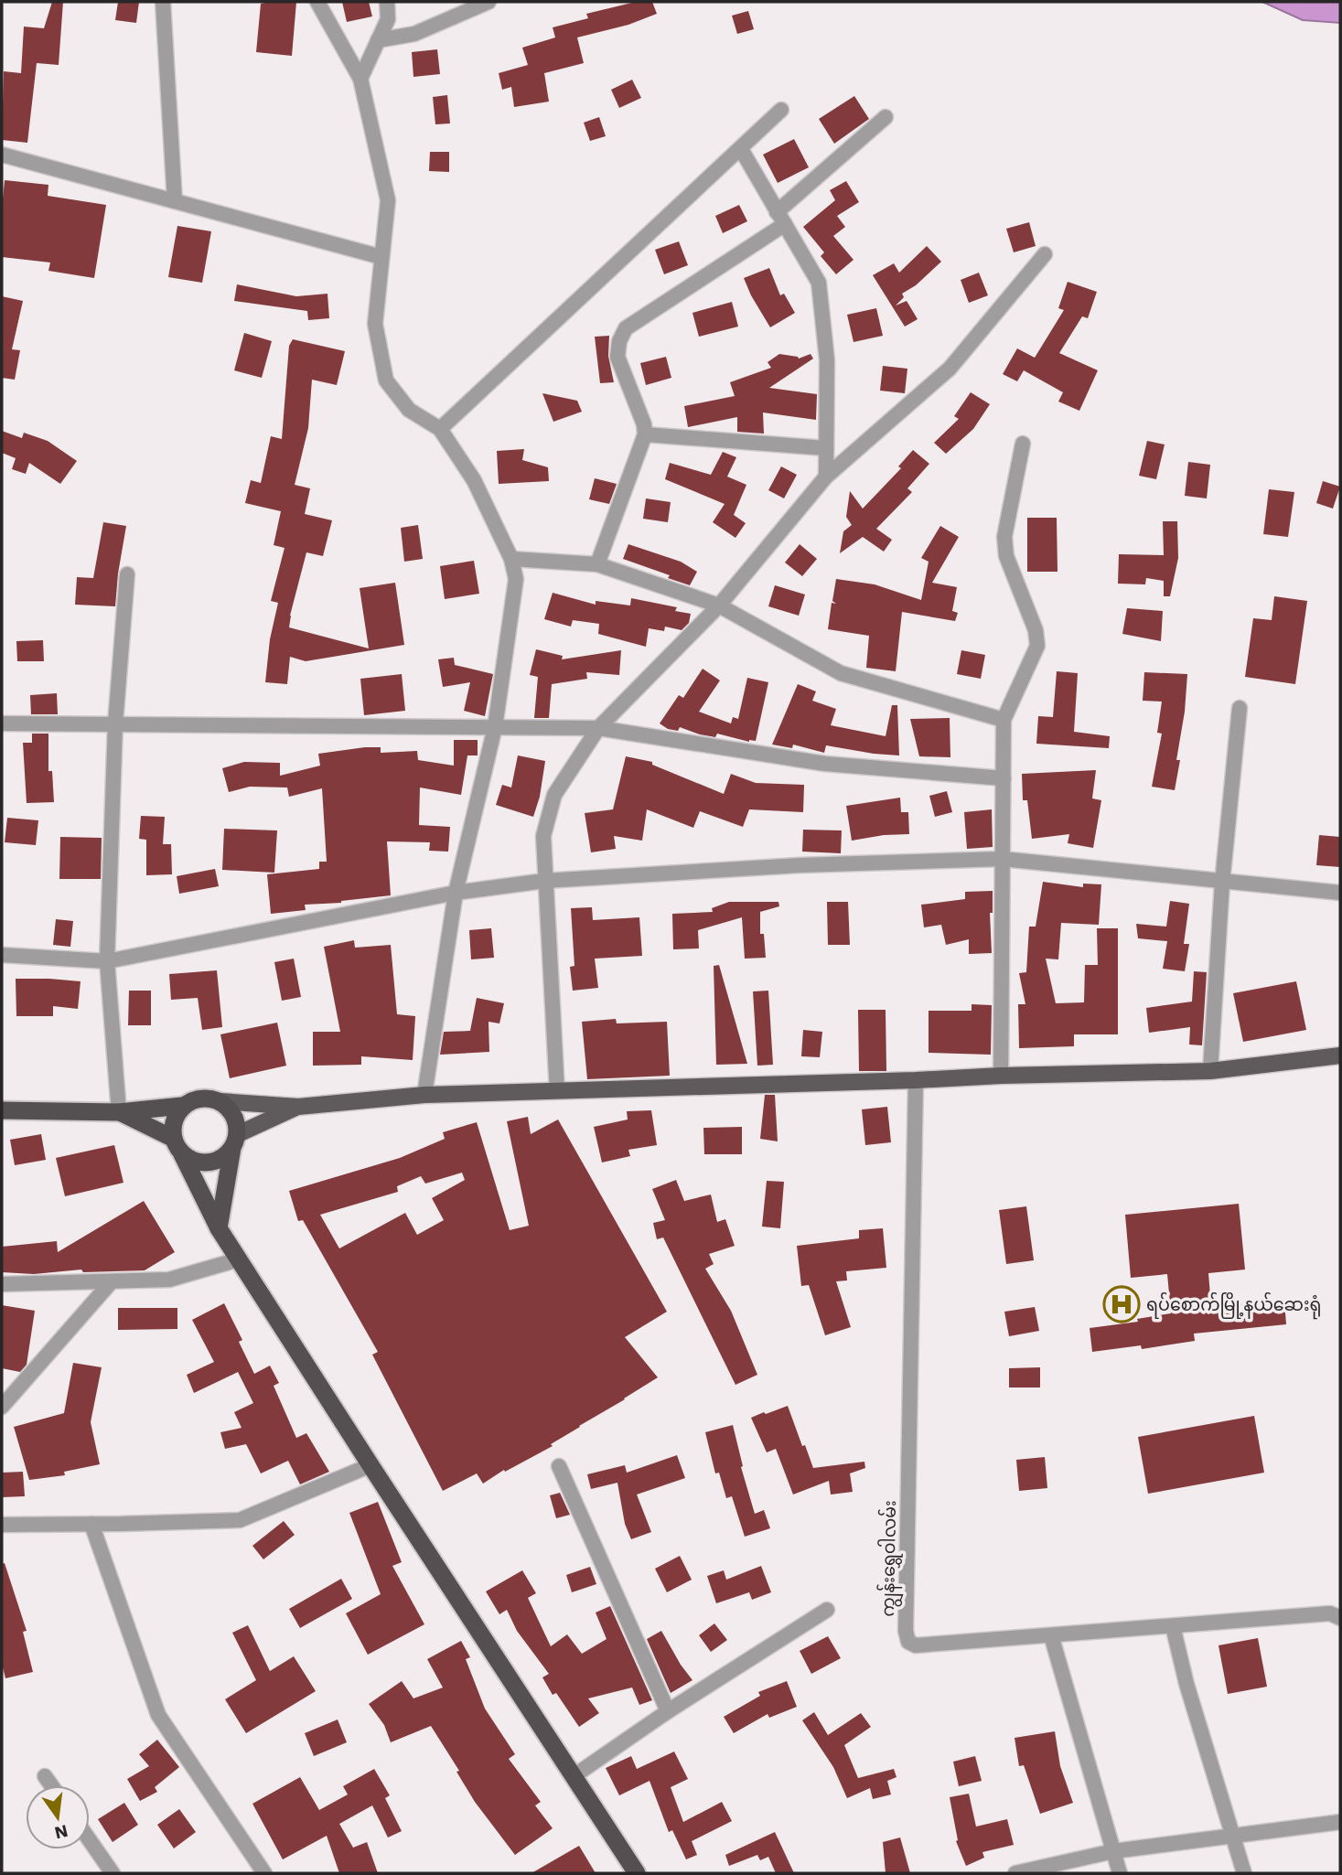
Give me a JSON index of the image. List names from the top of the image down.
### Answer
{
  "streets": {
    "street": ["ကျွန်းရွှေဝါလမ်း"]
  },
  "places": {
    "hospital": ["ရပ်စောက်မြို့နယ်ဆေးရုံ"]
  },
  "north": "bottom"
}
